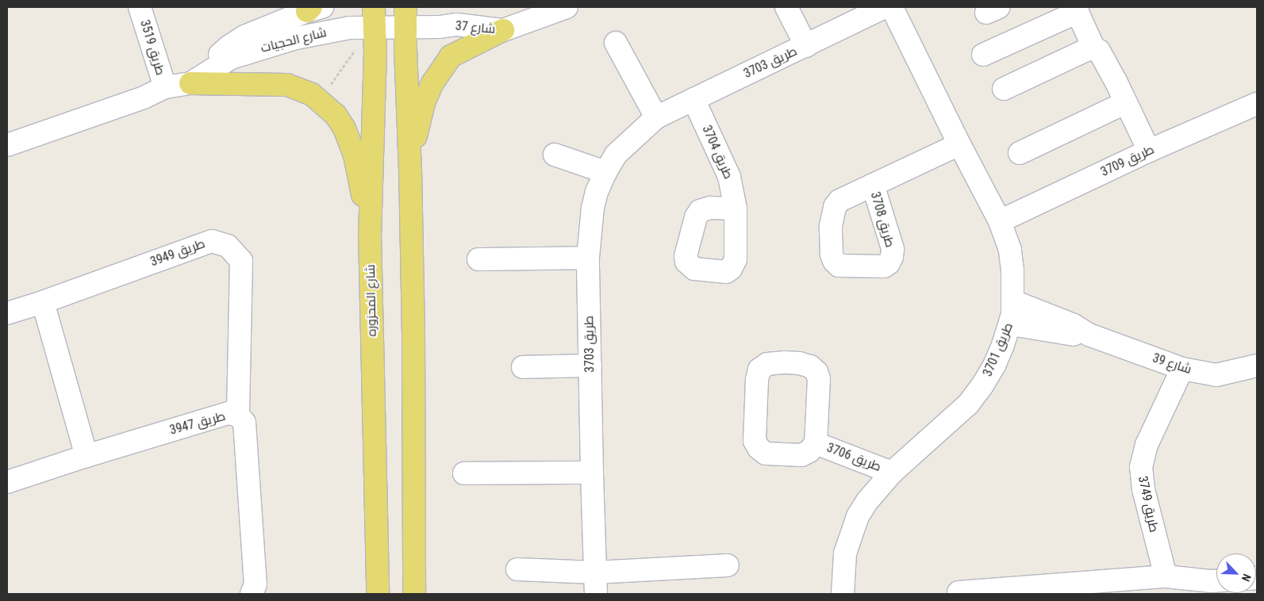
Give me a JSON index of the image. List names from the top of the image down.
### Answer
{
  "streets": {
    "main road": ["شارع المحزوره"],
    "street": [
      "شارع 37",
      "شارع الحجيات",
      "طريق 3519",
      "طريق 3703",
      "طريق 3704",
      "طريق 3709",
      "طريق 3708",
      "طريق 3949",
      "طريق 3701",
      "شارع 39",
      "طريق 3947",
      "طريق 3706",
      "طريق 3749"
    ]
  },
  "crossings": [
    ["شارع 37", "شارع الحجيات"],
    ["شارع الحجيات", "طريق 3519"],
    ["شارع الحجيات", "شارع المحزوره"],
    ["طريق 3703", "طريق 3704"],
    ["طريق 3709", "طريق 3701"],
    ["طريق 3708", "طريق 3701"],
    ["طريق 3949", "طريق 3947"],
    ["طريق 3701", "شارع 39"],
    ["طريق 3701", "طريق 3706"],
    ["شارع 39", "طريق 3749"]
  ],
  "north": "bottom right"
}
